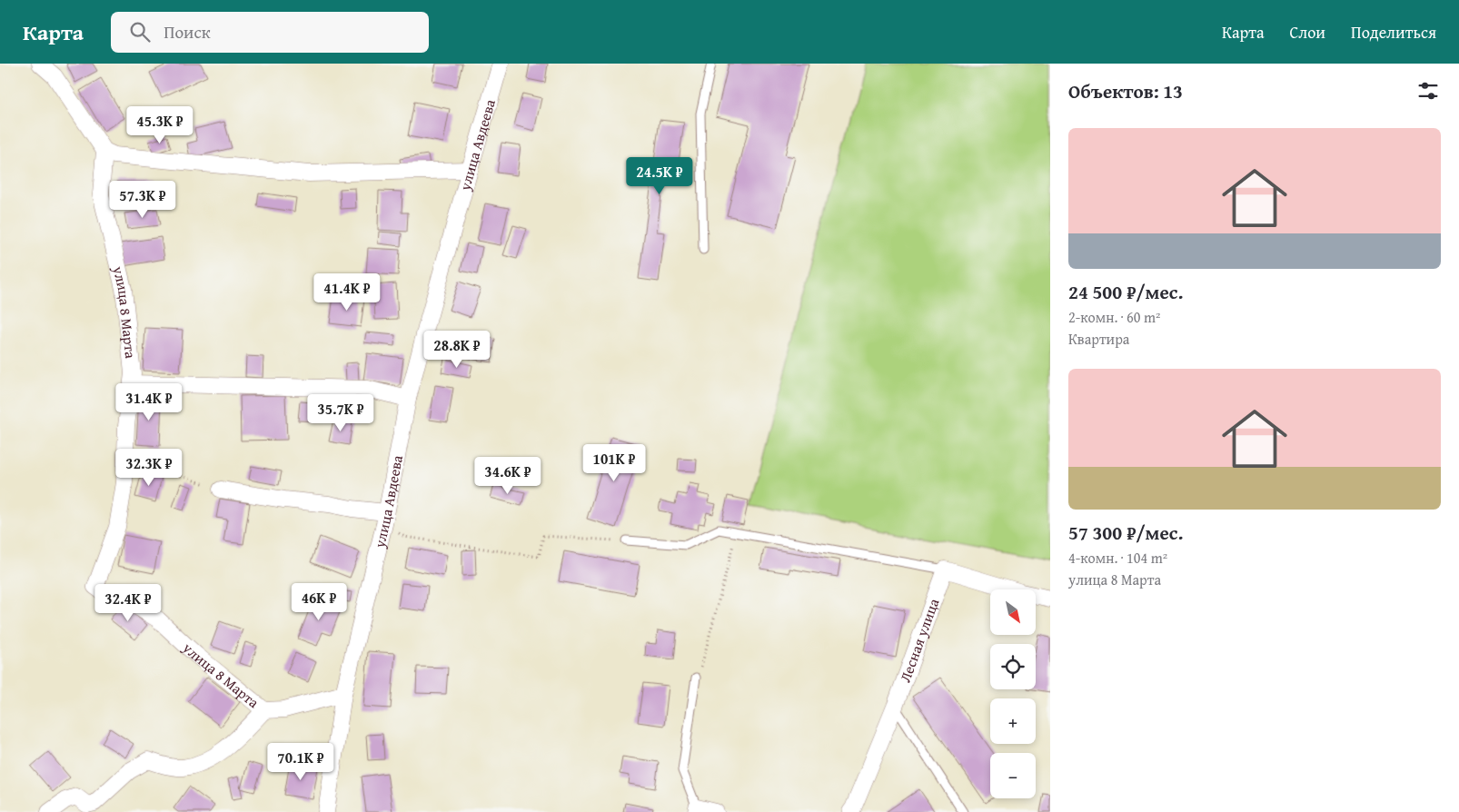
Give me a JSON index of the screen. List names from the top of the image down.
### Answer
{
  "streets": {
    "street": ["улица Авдеева", "улица 8 Марта", "Лесная улица"]
  },
  "crossings": [
    ["улица Авдеева", "улица 8 Марта"]
  ],
  "north": "bottom right",
  "page": {
    "header": "Карта",
    "search": "Поиск",
    "nav": ["Карта", "Слои", "Поделиться"],
    "heading": "Объектов: 13",
    "price": [
      "45.3K ₽",
      "24.5K ₽",
      "57.3K ₽",
      "41.4K ₽",
      "28.8K ₽",
      "31.4K ₽",
      "35.7K ₽",
      "101K ₽",
      "32.3K ₽",
      "34.6K ₽",
      "46K ₽",
      "32.4K ₽",
      "70.1K ₽"
    ],
    "list": [
      {
        "name": "24 500 ₽/мес.",
        "note": "2-комн. · 60 m² · Квартира"
      },
      {
        "name": "57 300 ₽/мес.",
        "note": "4-комн. · 104 m² · улица 8 Марта"
      }
    ],
    "map_buttons": ["+", "−"]
  }
}
